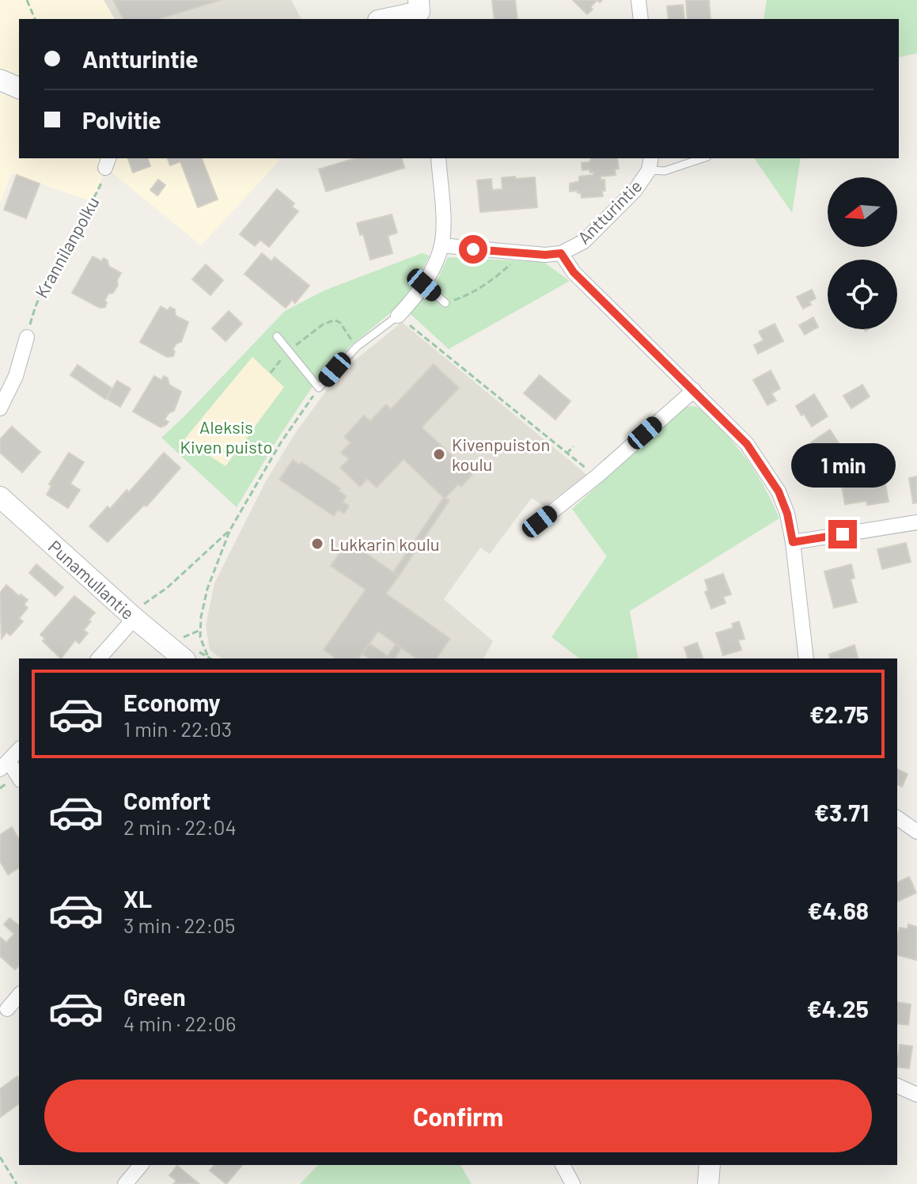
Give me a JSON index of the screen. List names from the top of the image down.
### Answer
{
  "streets": {
    "street": ["Antturintie", "Punamullantie"],
    "path": ["Krannilanpolku"]
  },
  "parks": ["Aleksis Kiven puisto"],
  "places": ["Kivenpuiston koulu", "Lukkarin koulu"],
  "north": "left",
  "page": {
    "banner": ["Antturintie", "Polvitie"],
    "bubble": "1 min",
    "list": [
      {
        "name": "Economy",
        "note": "1 min · 22:03",
        "value": "€2.75"
      },
      {
        "name": "Comfort",
        "note": "2 min · 22:04",
        "value": "€3.71"
      },
      {
        "name": "XL",
        "note": "3 min · 22:05",
        "value": "€4.68"
      },
      {
        "name": "Green",
        "note": "4 min · 22:06",
        "value": "€4.25"
      }
    ],
    "buttons": "Confirm"
  }
}
